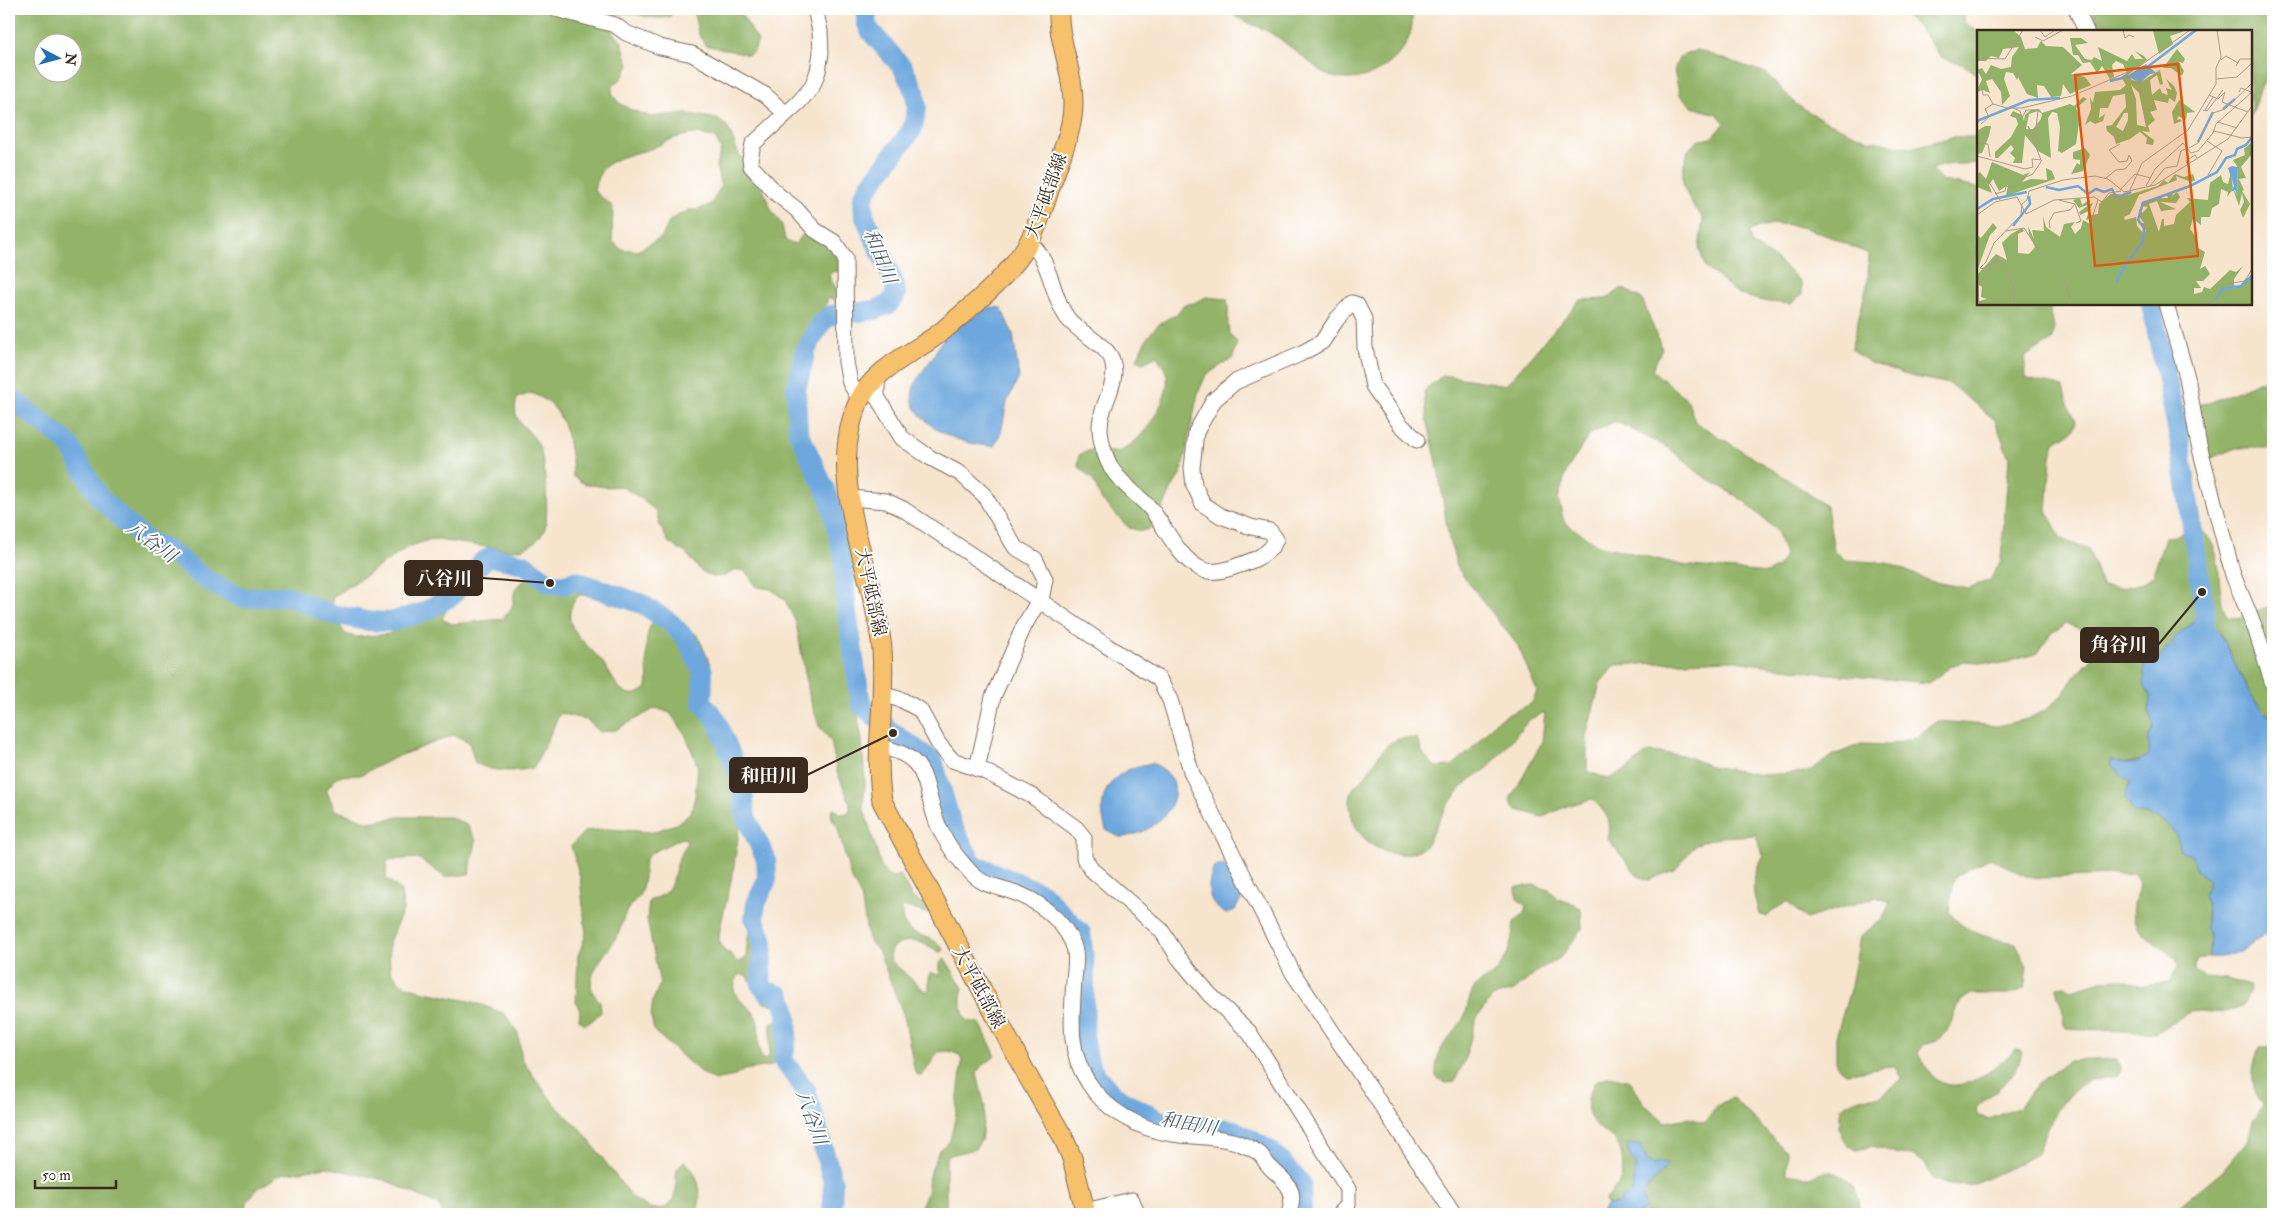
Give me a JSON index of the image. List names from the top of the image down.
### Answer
{
  "streets": {
    "main road": ["大平砥部線"]
  },
  "water": ["和田川", "八谷川"],
  "places": ["八谷川", "角谷川", "和田川"],
  "scale_bar": "50 m",
  "north": "right"
}
